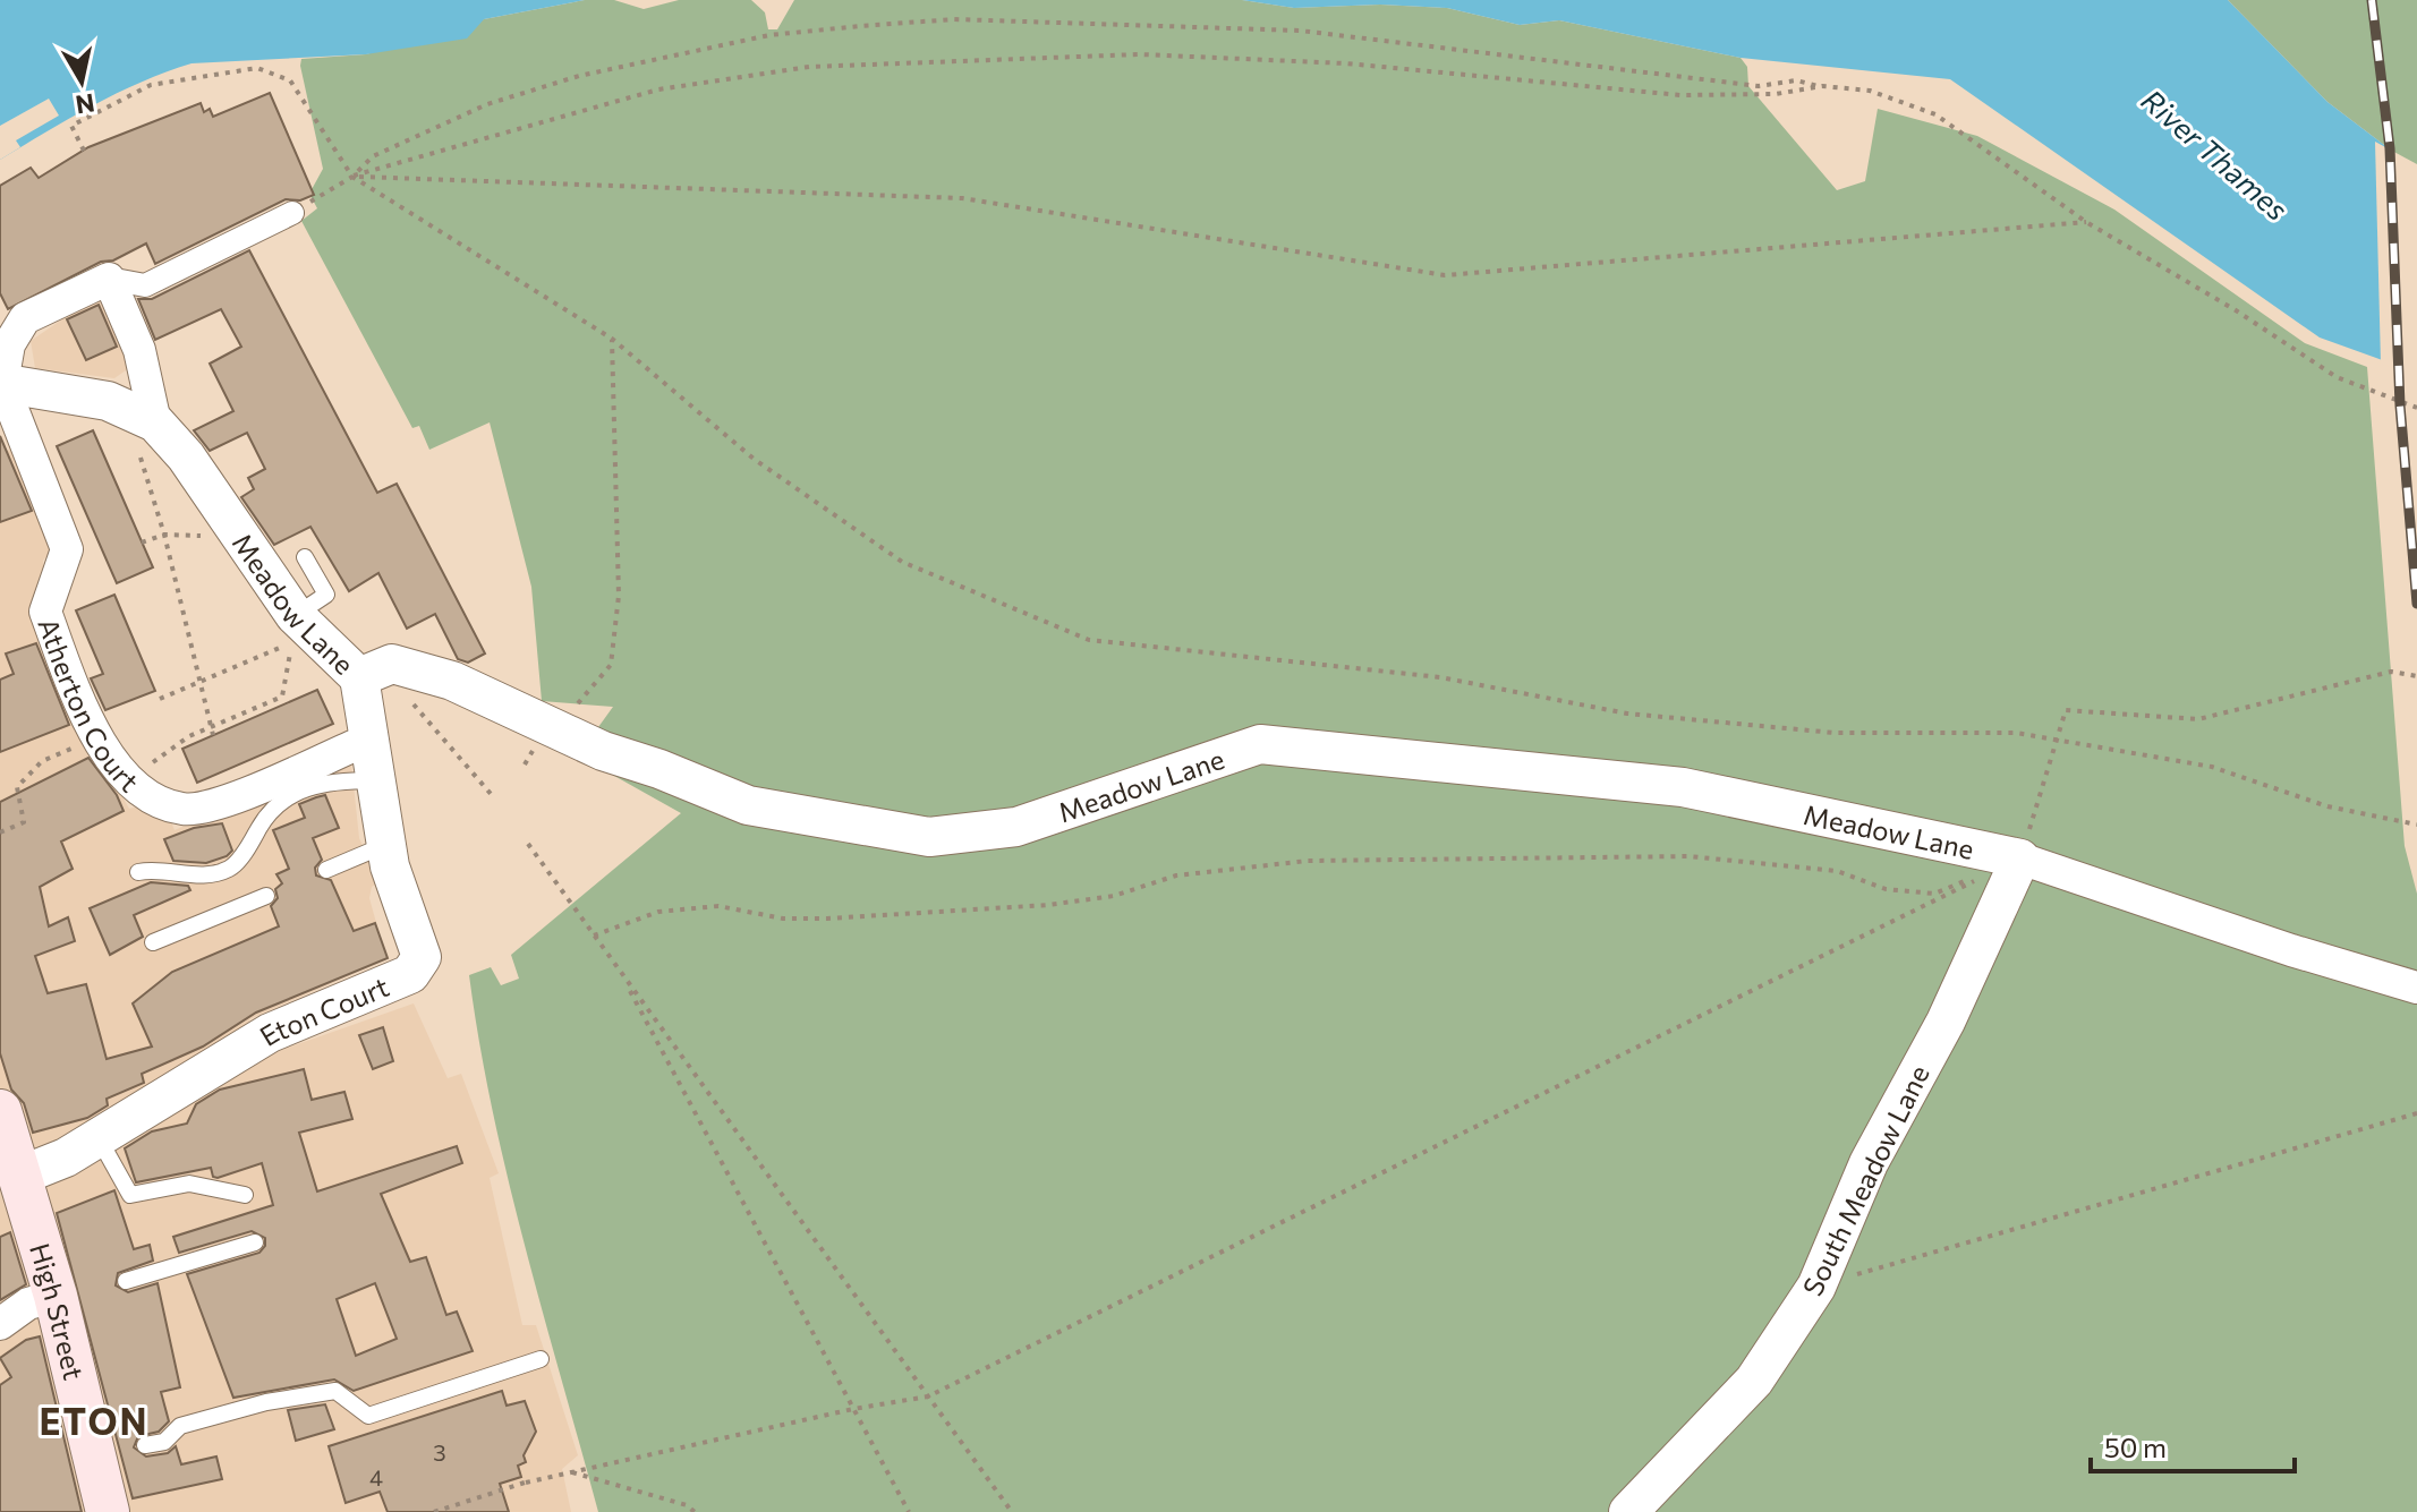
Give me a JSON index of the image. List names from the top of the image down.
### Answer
{
  "streets": {
    "main road": ["High Street"],
    "street": [
      "Meadow Lane",
      "Atherton Court",
      "Eton Court",
      "South Meadow Lane"
    ]
  },
  "crossings": [
    ["Meadow Lane", "Atherton Court"],
    ["Meadow Lane", "Eton Court"],
    ["Meadow Lane", "South Meadow Lane"],
    ["Atherton Court", "Eton Court"],
    ["Eton Court", "High Street"]
  ],
  "districts": ["ETON"],
  "water": ["River Thames"],
  "house_numbers": ["3", "4"],
  "scale_bar": "50 m",
  "north": "bottom"
}
